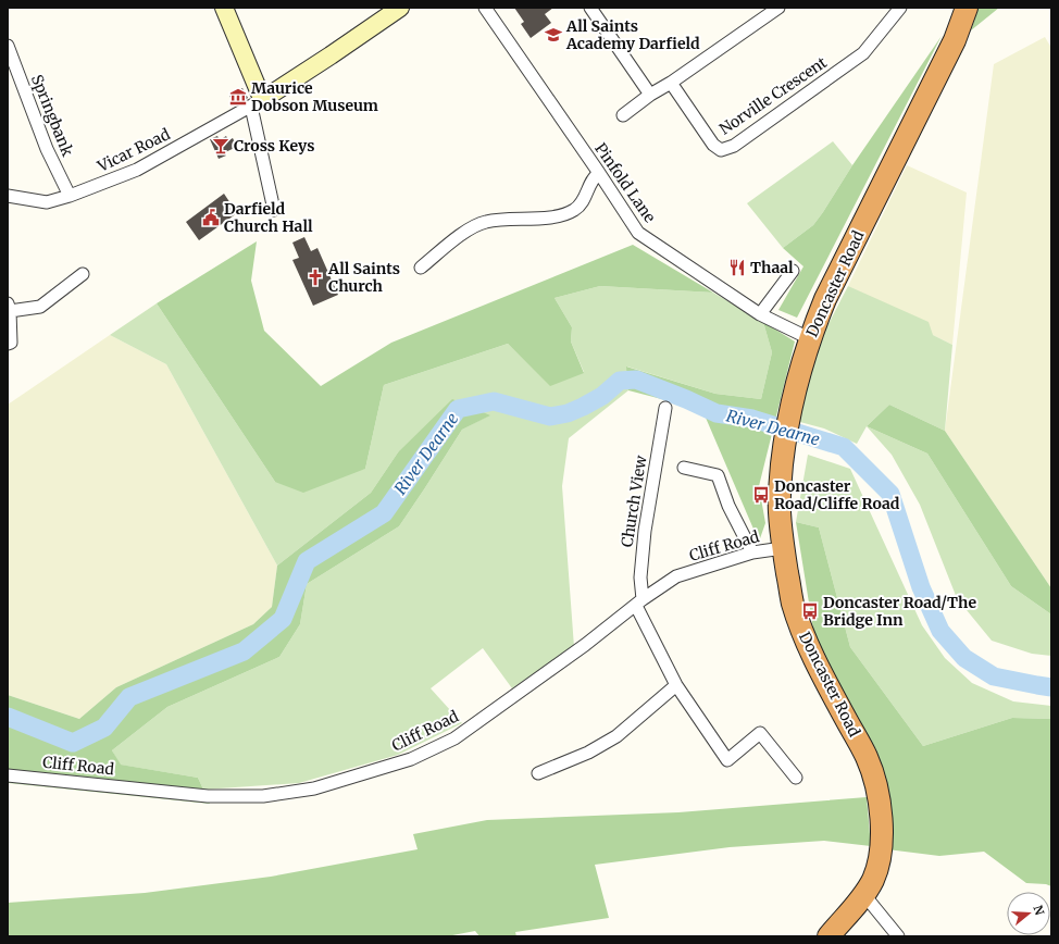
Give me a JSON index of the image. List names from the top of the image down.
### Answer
{
  "streets": {
    "highway": ["Doncaster Road"],
    "street": [
      "Norville Crescent",
      "Springbank",
      "Vicar Road",
      "Pinfold Lane",
      "Church View",
      "Cliff Road"
    ]
  },
  "crossings": [
    ["Springbank", "Vicar Road"],
    ["Pinfold Lane", "Doncaster Road"],
    ["Doncaster Road", "Cliff Road"],
    ["Church View", "Cliff Road"]
  ],
  "water": ["River Dearne"],
  "places": {
    "school or university": ["All Saints Academy Darfield"],
    "museum": ["Maurice Dobson Museum"],
    "bar": ["Cross Keys"],
    "public building": ["Darfield Church Hall"],
    "restaurant": ["Thaal"],
    "church": ["All Saints Church"],
    "bus stop": ["Doncaster Road/Cliffe Road", "Doncaster Road/The Bridge Inn"]
  },
  "north": "right"
}
